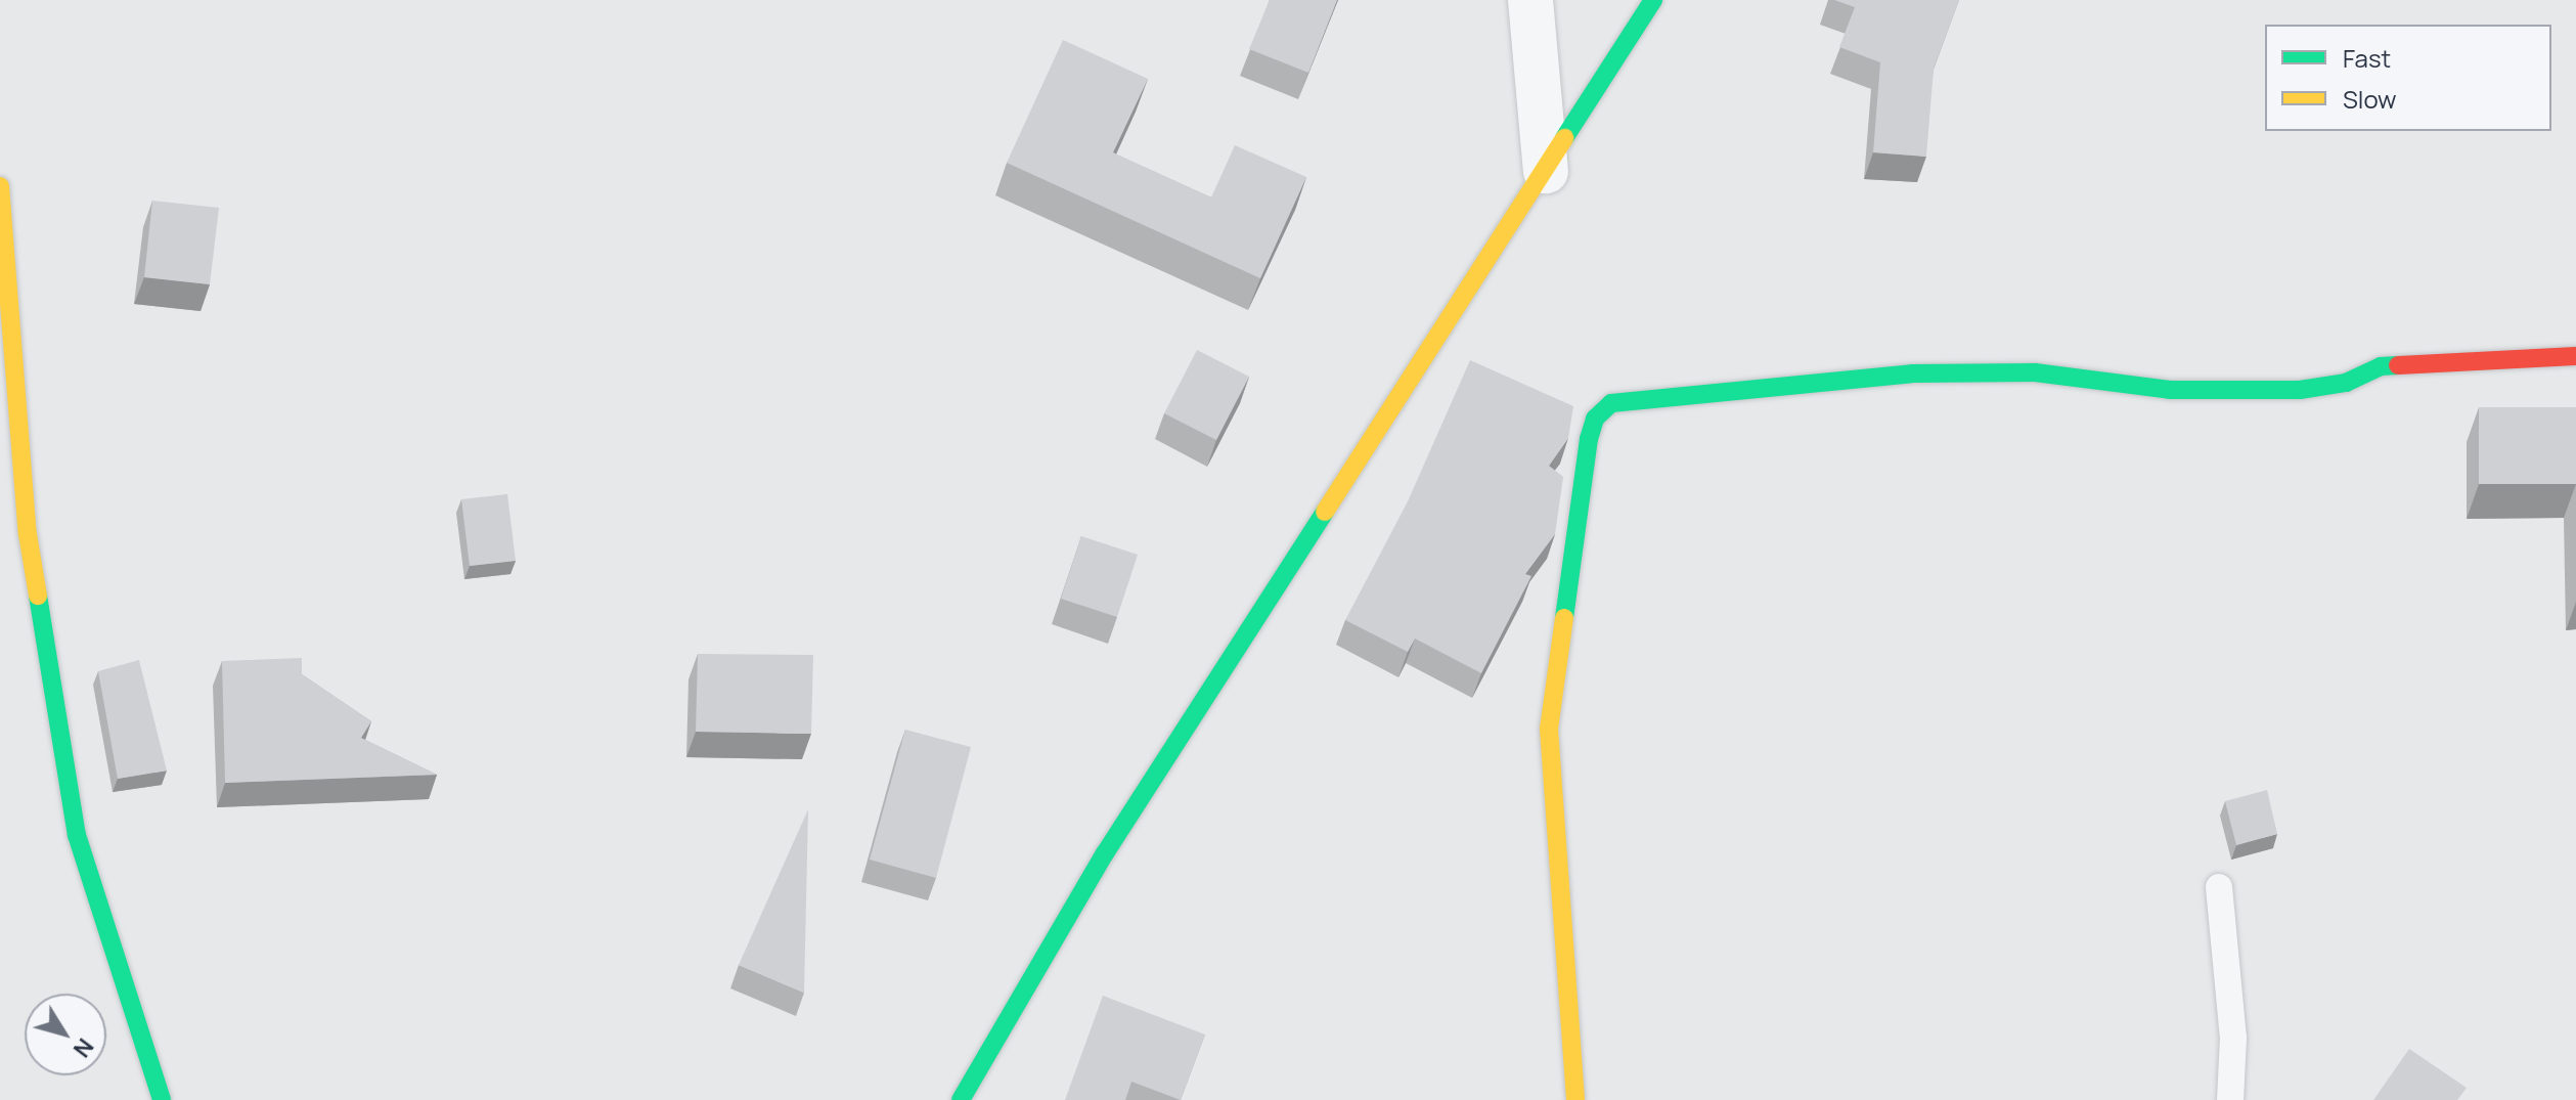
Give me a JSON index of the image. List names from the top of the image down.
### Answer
{
  "legend": ["Fast", "Slow"],
  "north": "bottom right"
}
